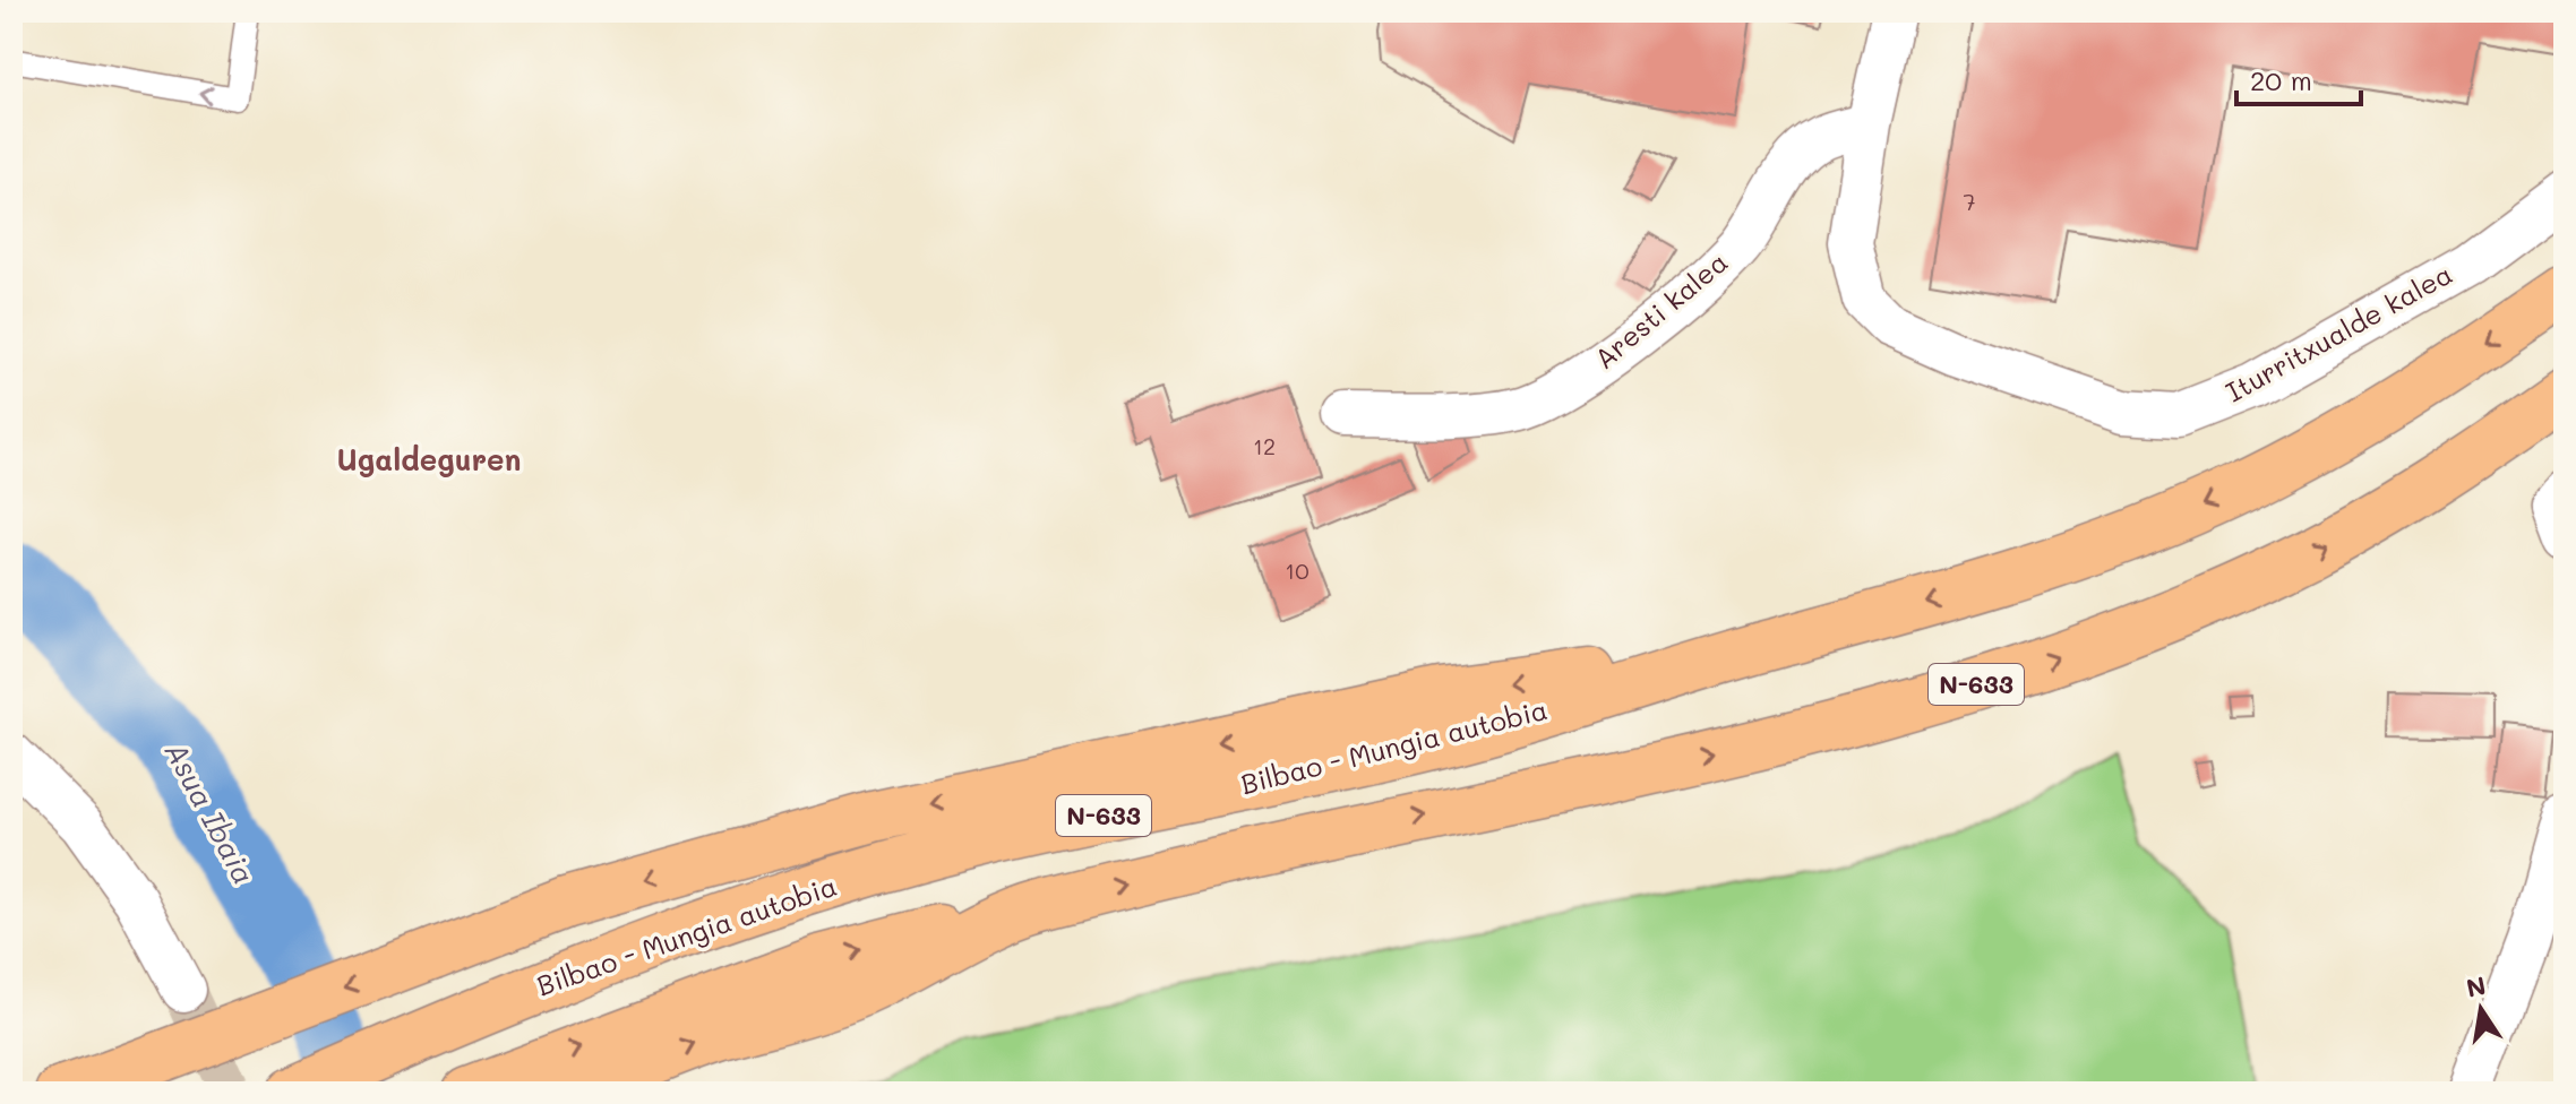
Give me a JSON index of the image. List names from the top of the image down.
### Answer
{
  "streets": {
    "highway": ["N-633", "Bilbao - Mungia autobia"],
    "street": ["Aresti kalea", "Iturritxualde kalea"]
  },
  "crossings": [
    ["Aresti kalea", "Iturritxualde kalea"]
  ],
  "districts": ["Ugaldeguren"],
  "water": ["Asua Ibaia"],
  "house_numbers": ["7", "12", "10"],
  "scale_bar": "20 m",
  "north": "top"
}
